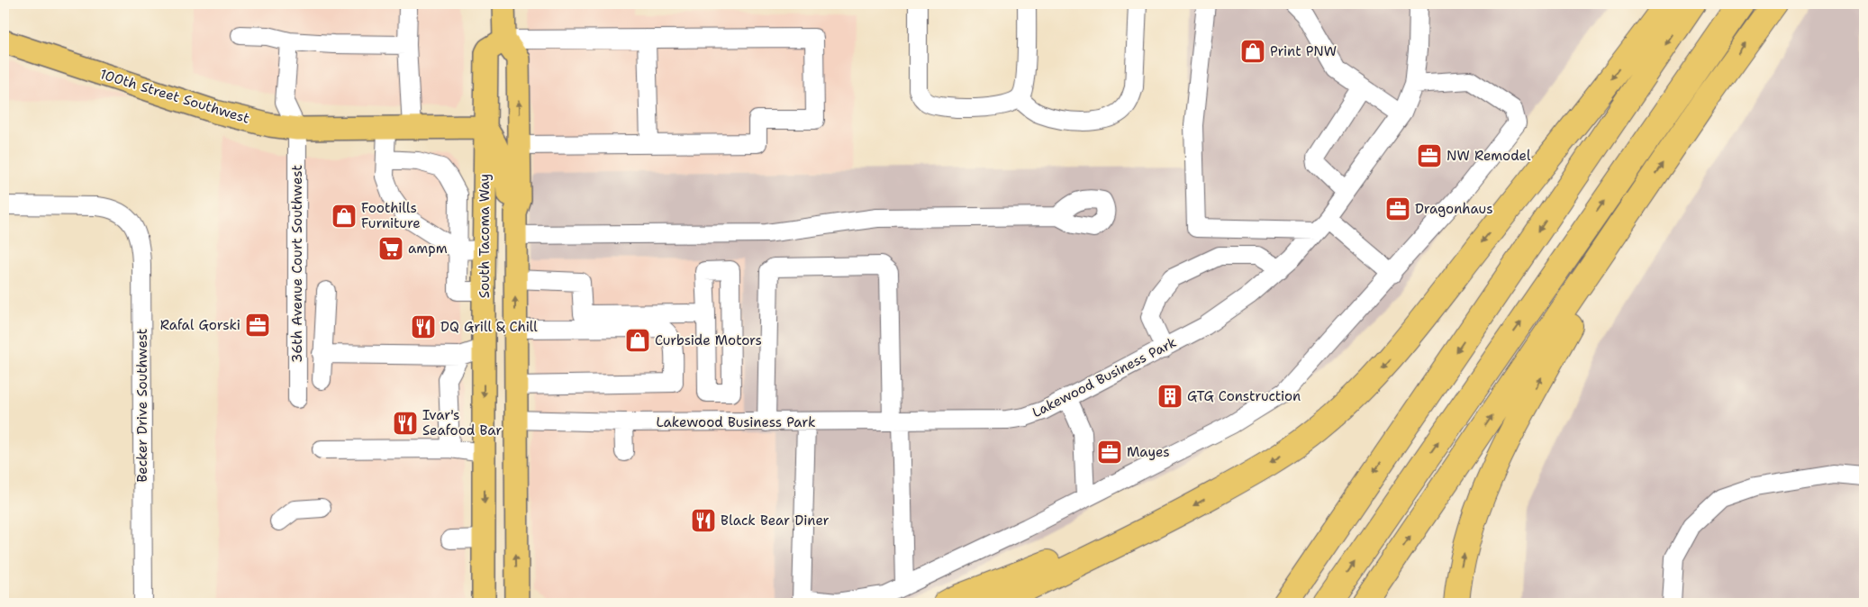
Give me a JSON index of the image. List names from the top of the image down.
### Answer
{
  "streets": {
    "main road": ["100th Street Southwest", "South Tacoma Way"],
    "street": ["36th Avenue Court Southwest", "Lakewood Business Park", "Becker Drive Southwest"]
  },
  "crossings": [
    ["100th Street Southwest", "South Tacoma Way"],
    ["100th Street Southwest", "36th Avenue Court Southwest"]
  ],
  "places": {
    "shop": ["Print PNW", "Foothills Furniture", "Curbside Motors"],
    "office": [
      "NW Remodel",
      "Dragonhaus",
      "Rafal Gorski",
      "Mayes"
    ],
    "supermarket": ["ampm"],
    "restaurant": ["DQ Grill & Chill", "Ivar's Seafood Bar", "Black Bear Diner"],
    "building": ["GTG Construction"]
  }
}
